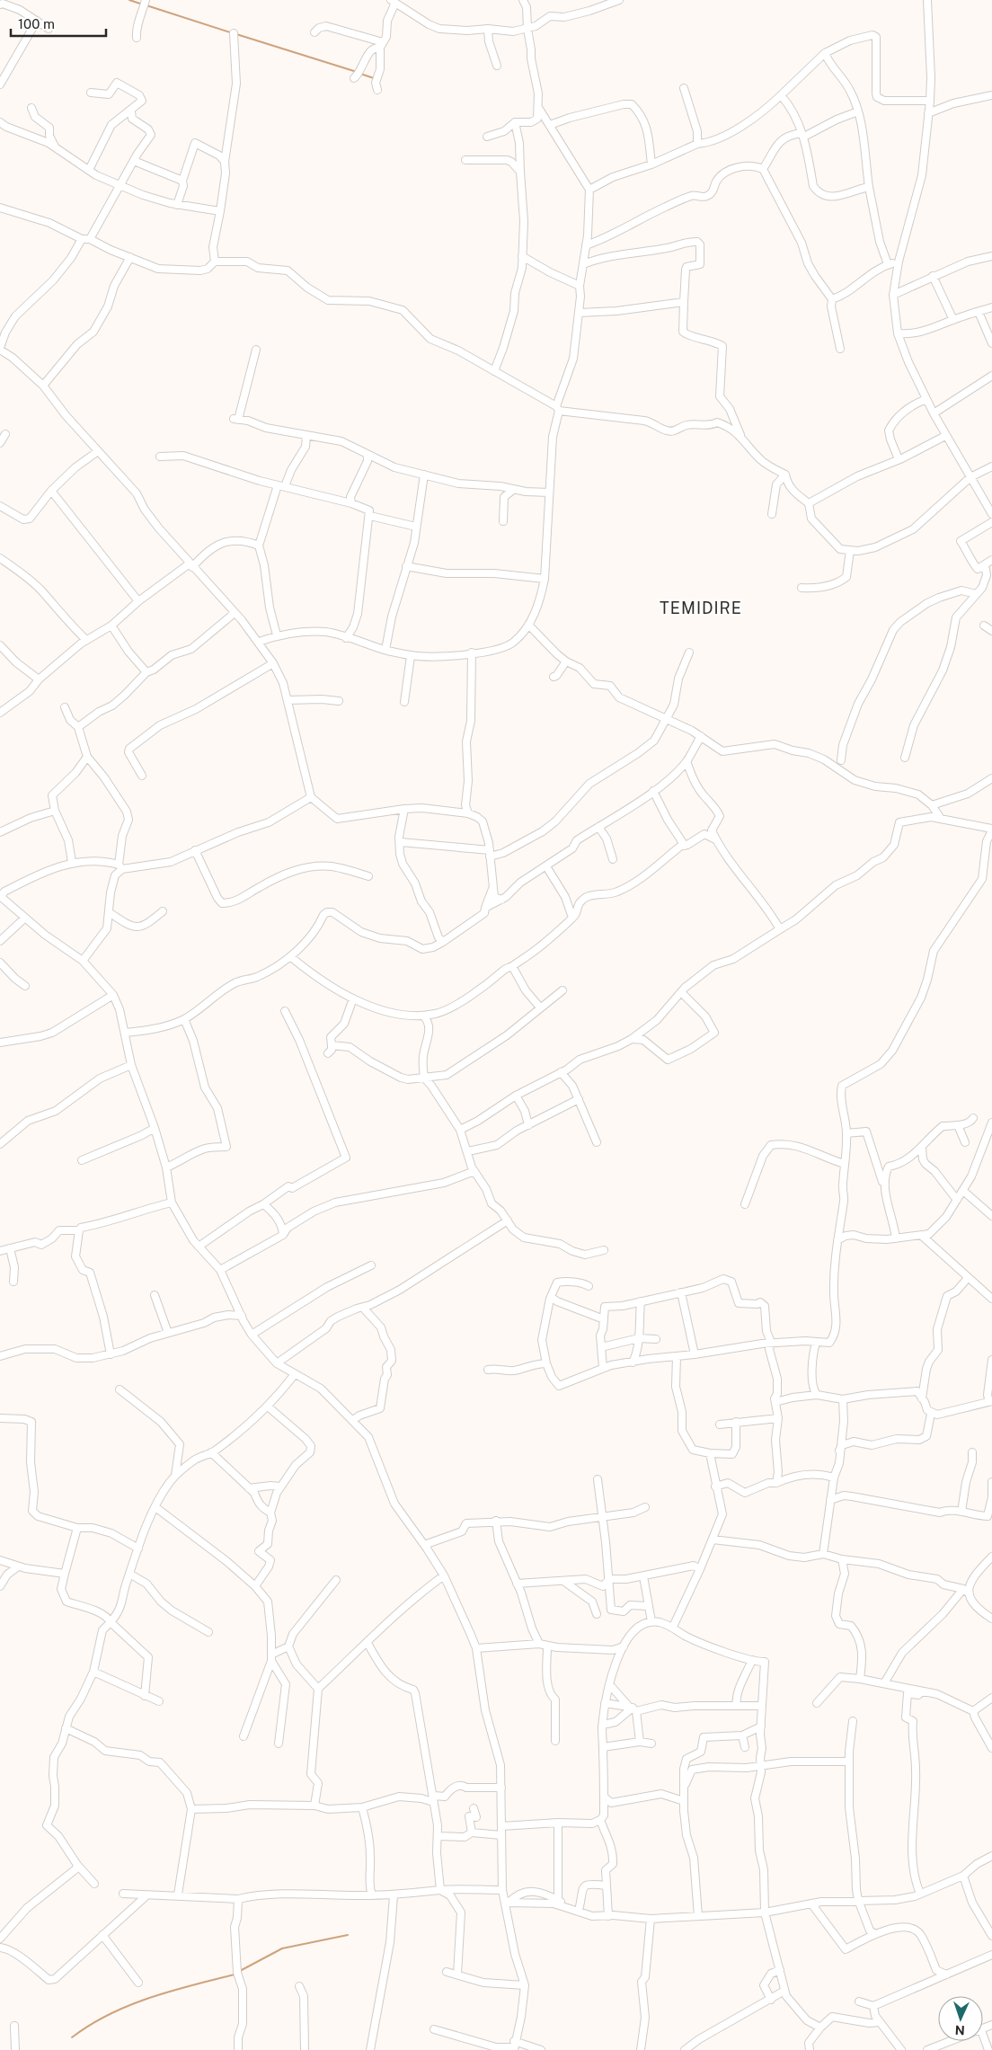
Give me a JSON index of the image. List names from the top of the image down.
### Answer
{
  "districts": ["TEMIDIRE"],
  "scale_bar": "100 m",
  "north": "bottom"
}
